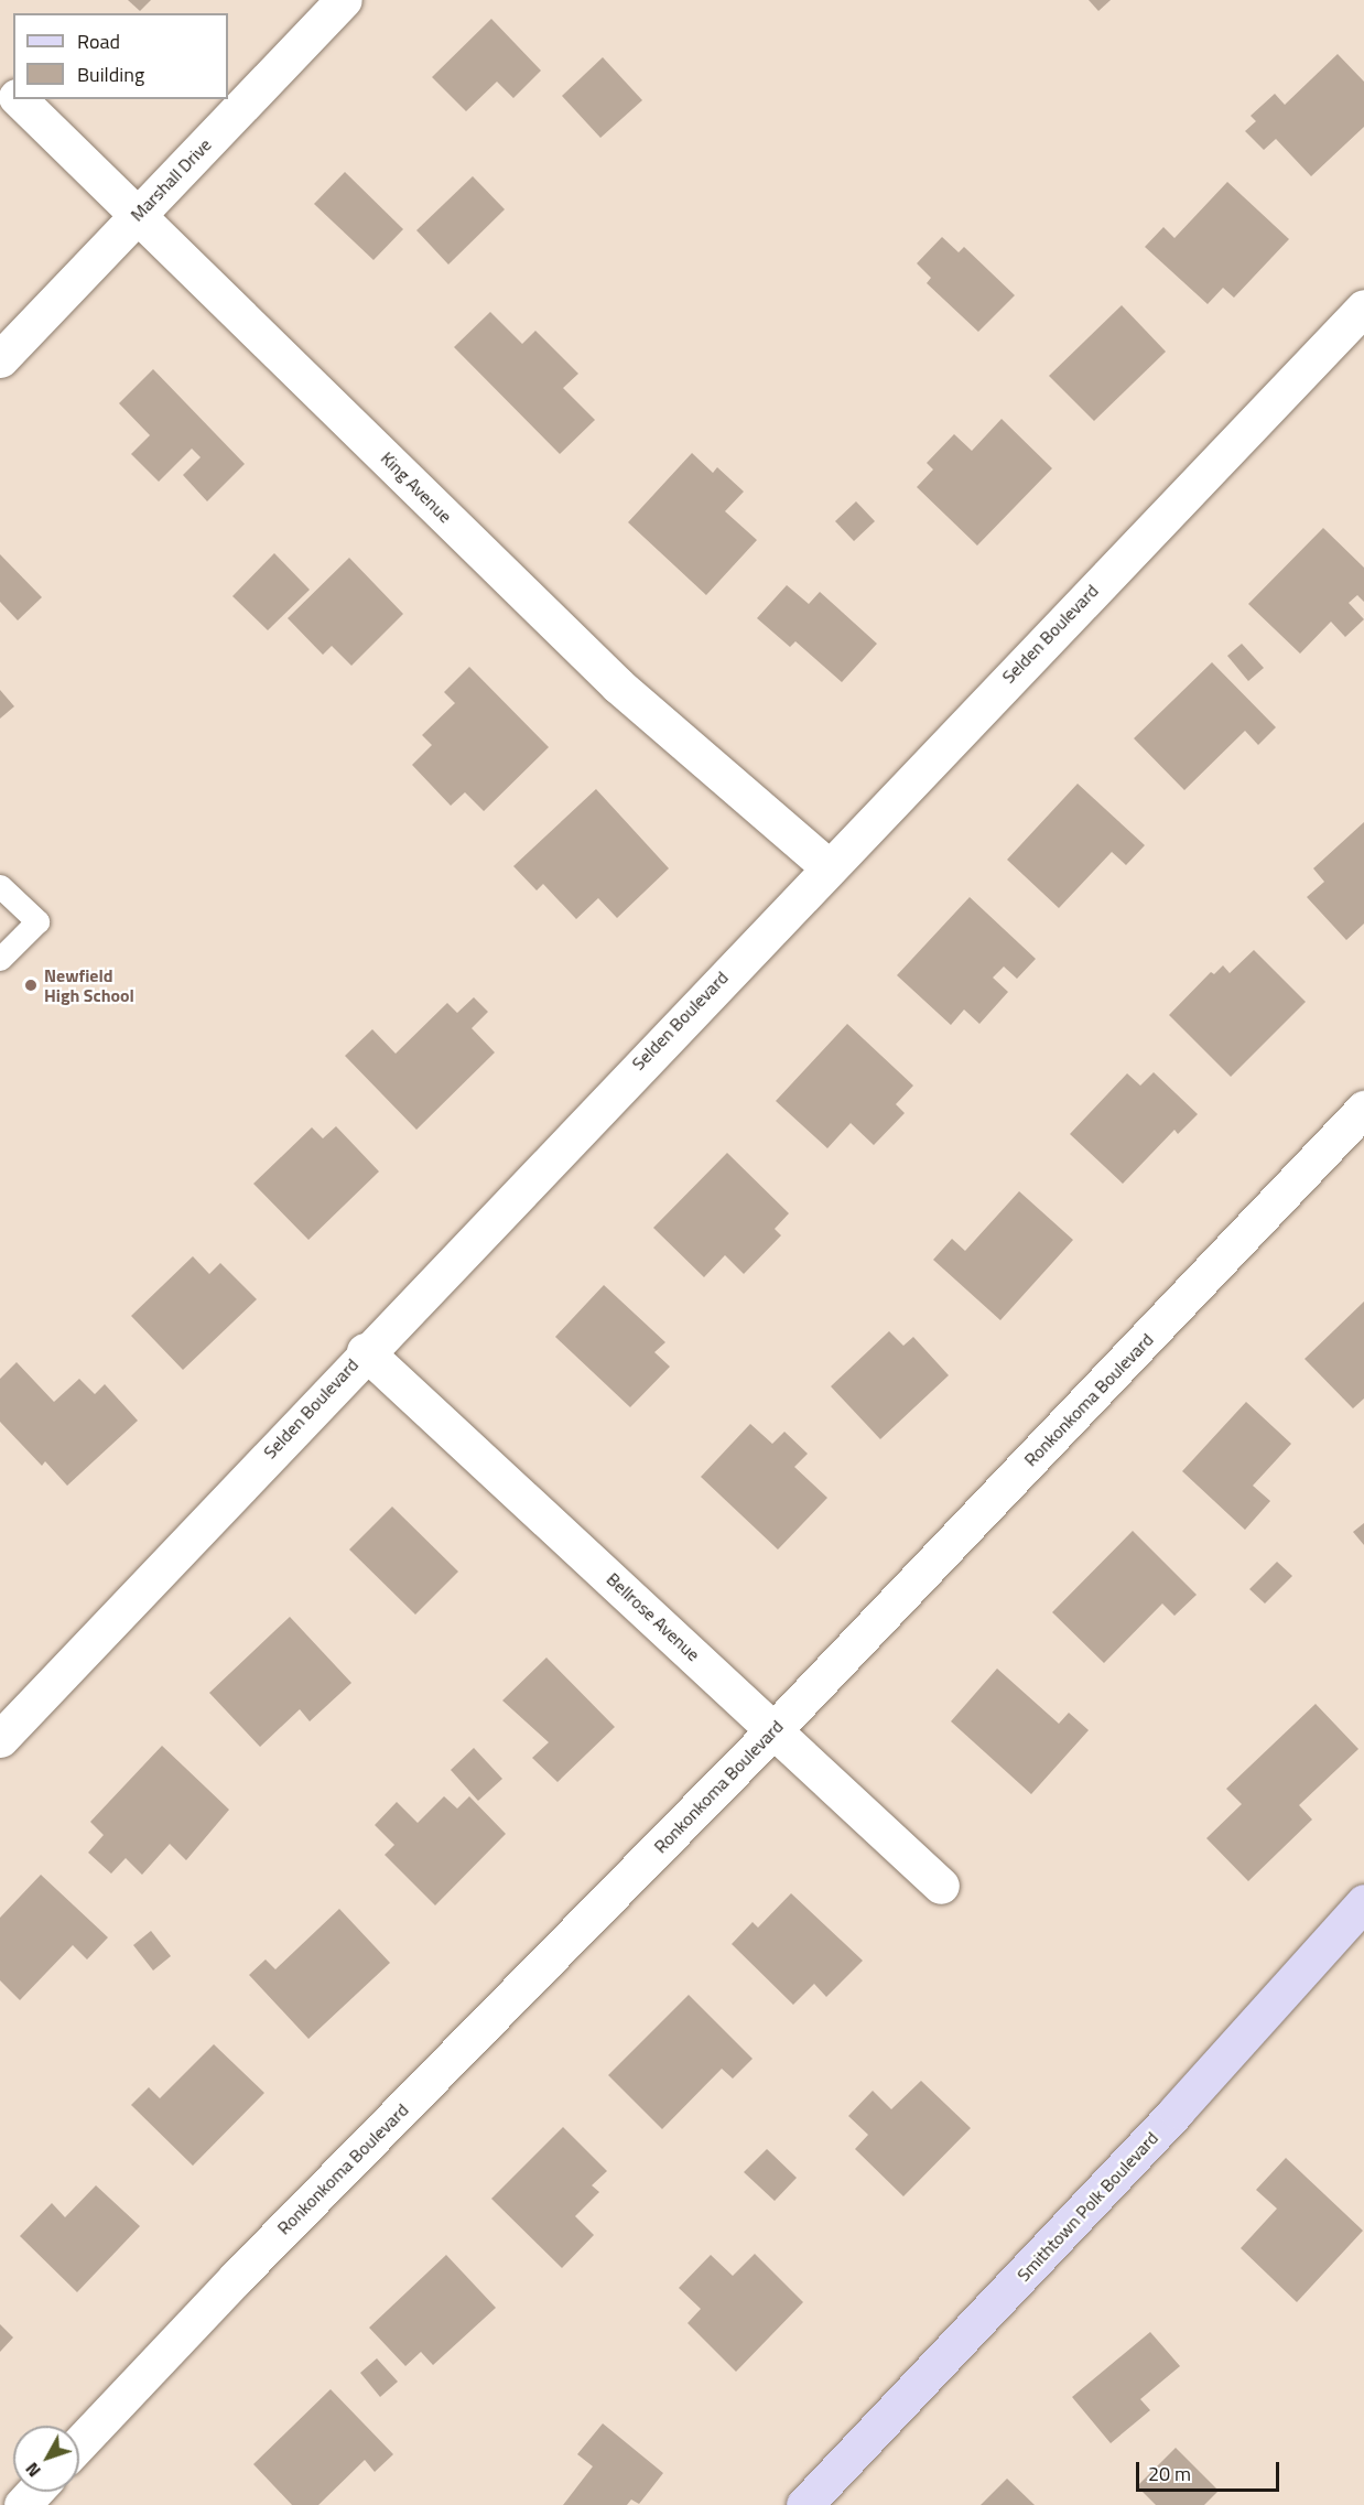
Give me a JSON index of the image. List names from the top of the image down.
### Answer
{
  "streets": {
    "street": [
      "Marshall Drive",
      "King Avenue",
      "Selden Boulevard",
      "Ronkonkoma Boulevard",
      "Bellrose Avenue",
      "Smithtown Polk Boulevard"
    ]
  },
  "crossings": [
    ["Marshall Drive", "King Avenue"],
    ["King Avenue", "Selden Boulevard"],
    ["Selden Boulevard", "Bellrose Avenue"],
    ["Ronkonkoma Boulevard", "Bellrose Avenue"]
  ],
  "places": ["Newfield High School"],
  "legend": ["Road", "Building"],
  "scale_bar": "20 m",
  "north": "bottom left"
}
